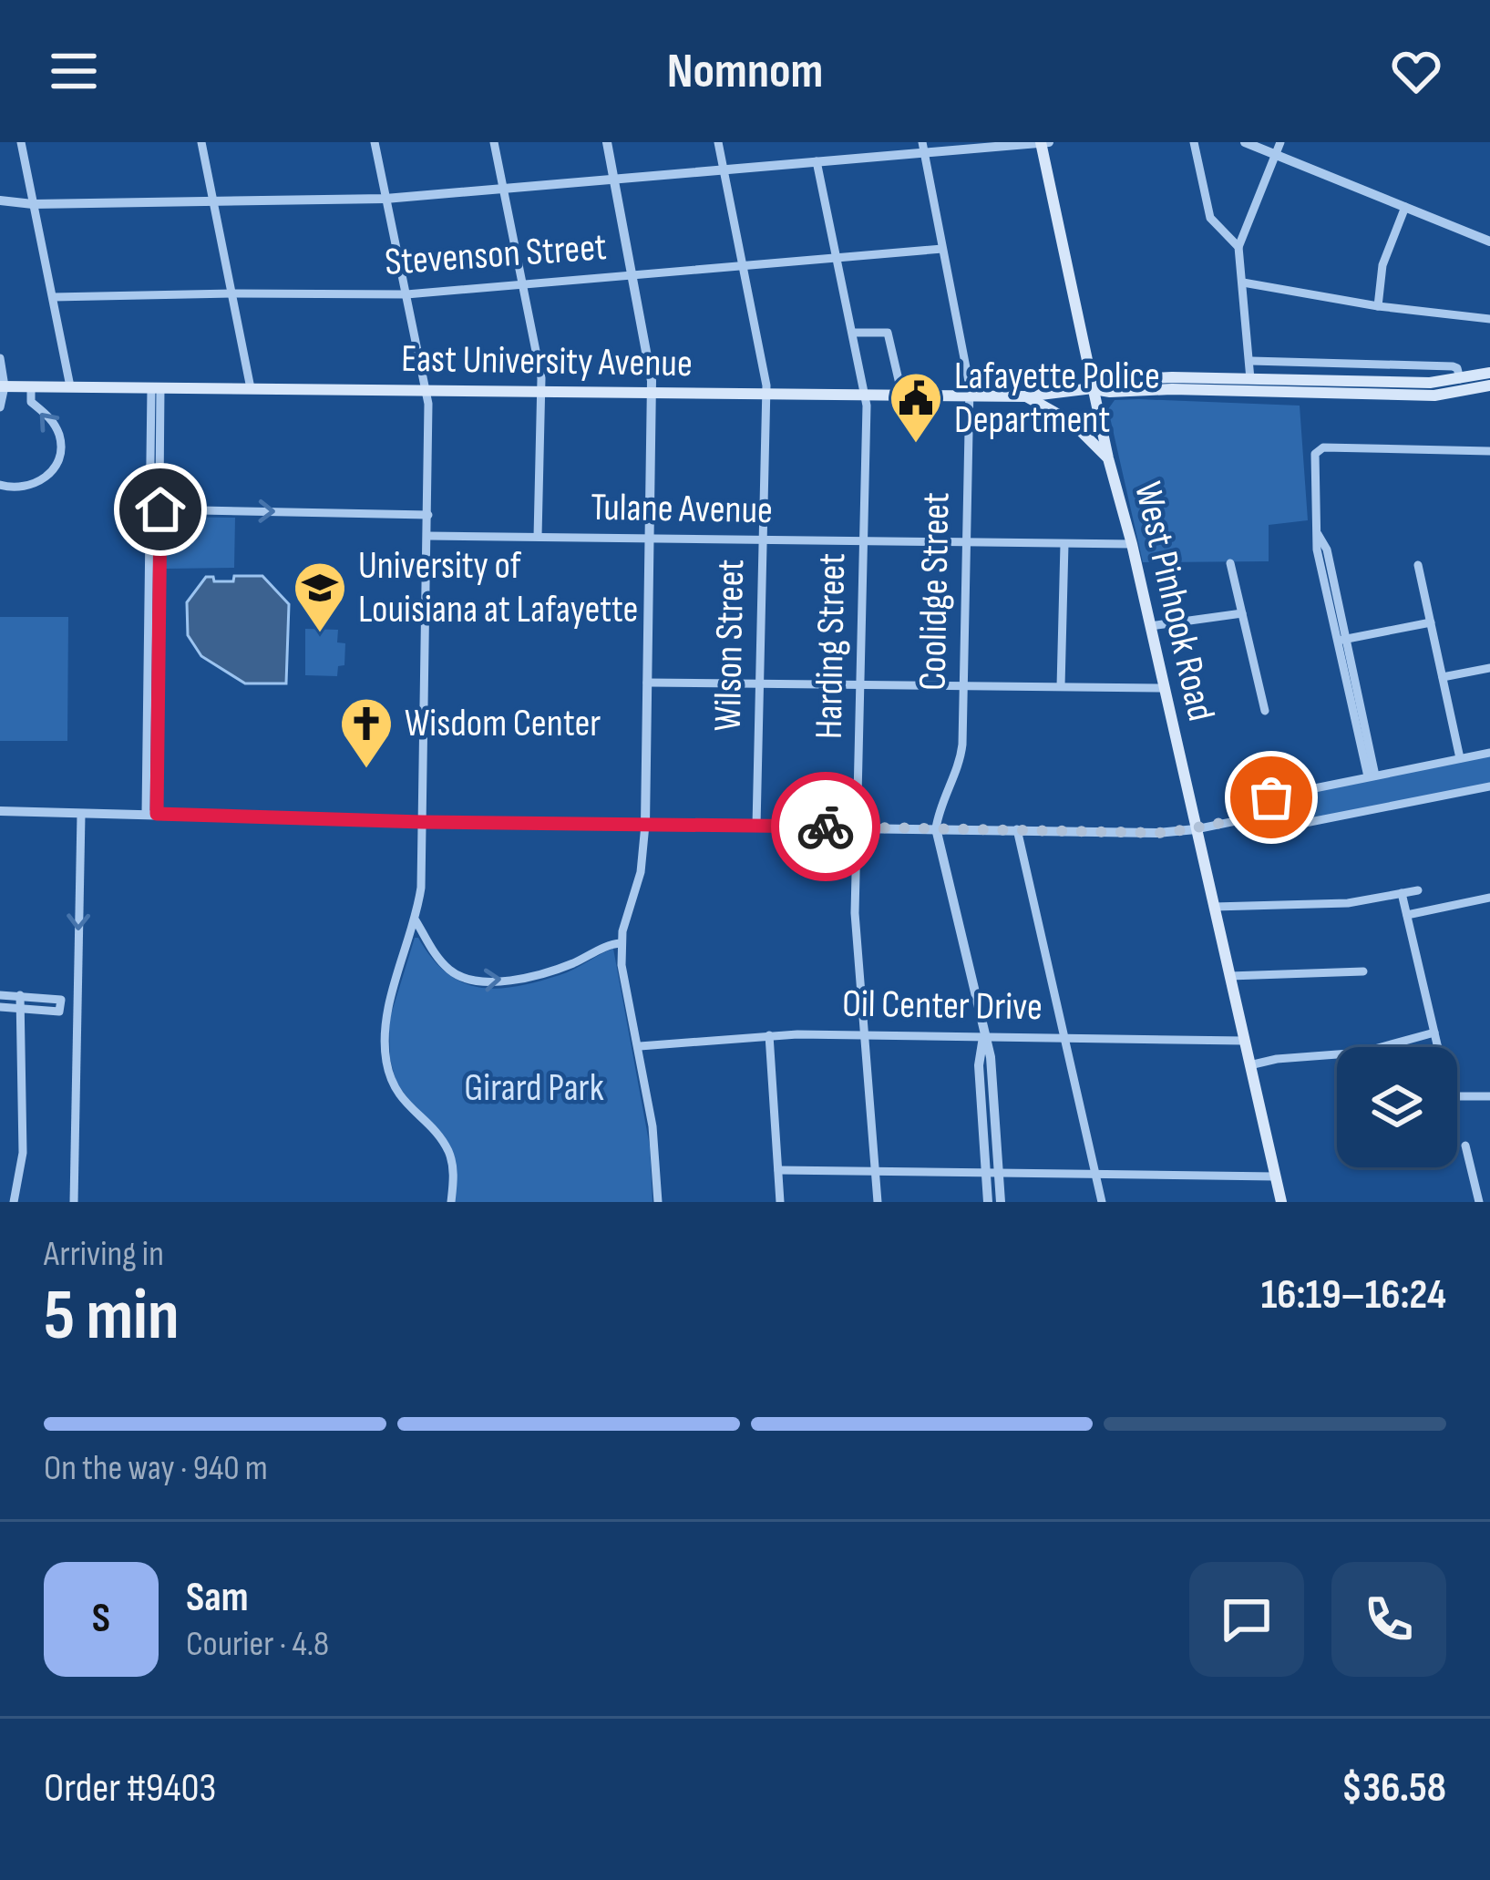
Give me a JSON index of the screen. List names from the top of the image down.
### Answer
{
  "streets": {
    "main road": ["East University Avenue", "West Pinhook Road"],
    "street": [
      "Stevenson Street",
      "Tulane Avenue",
      "Coolidge Street",
      "Wilson Street",
      "Harding Street",
      "Oil Center Drive"
    ]
  },
  "crossings": [
    ["Stevenson Street", "Coolidge Street"],
    ["Stevenson Street", "Wilson Street"],
    ["Stevenson Street", "Harding Street"],
    ["East University Avenue", "Coolidge Street"],
    ["East University Avenue", "West Pinhook Road"],
    ["East University Avenue", "Wilson Street"],
    ["East University Avenue", "Harding Street"],
    ["Tulane Avenue", "Coolidge Street"],
    ["Tulane Avenue", "West Pinhook Road"],
    ["Tulane Avenue", "Wilson Street"],
    ["Tulane Avenue", "Harding Street"],
    ["West Pinhook Road", "Oil Center Drive"],
    ["Harding Street", "Oil Center Drive"]
  ],
  "parks": ["Girard Park"],
  "places": {
    "public building": ["Lafayette Police Department"],
    "school or university": ["University of Louisiana at Lafayette"],
    "church": ["Wisdom Center"]
  },
  "page": {
    "header": "Nomnom",
    "heading": ["5 min", "Arriving in", "16:19–16:24"],
    "panel": [
      "Sam",
      "Courier · 4.8",
      "Order #9403",
      "$36.58"
    ],
    "bar": "On the way · 940 m",
    "round": "S"
  }
}
